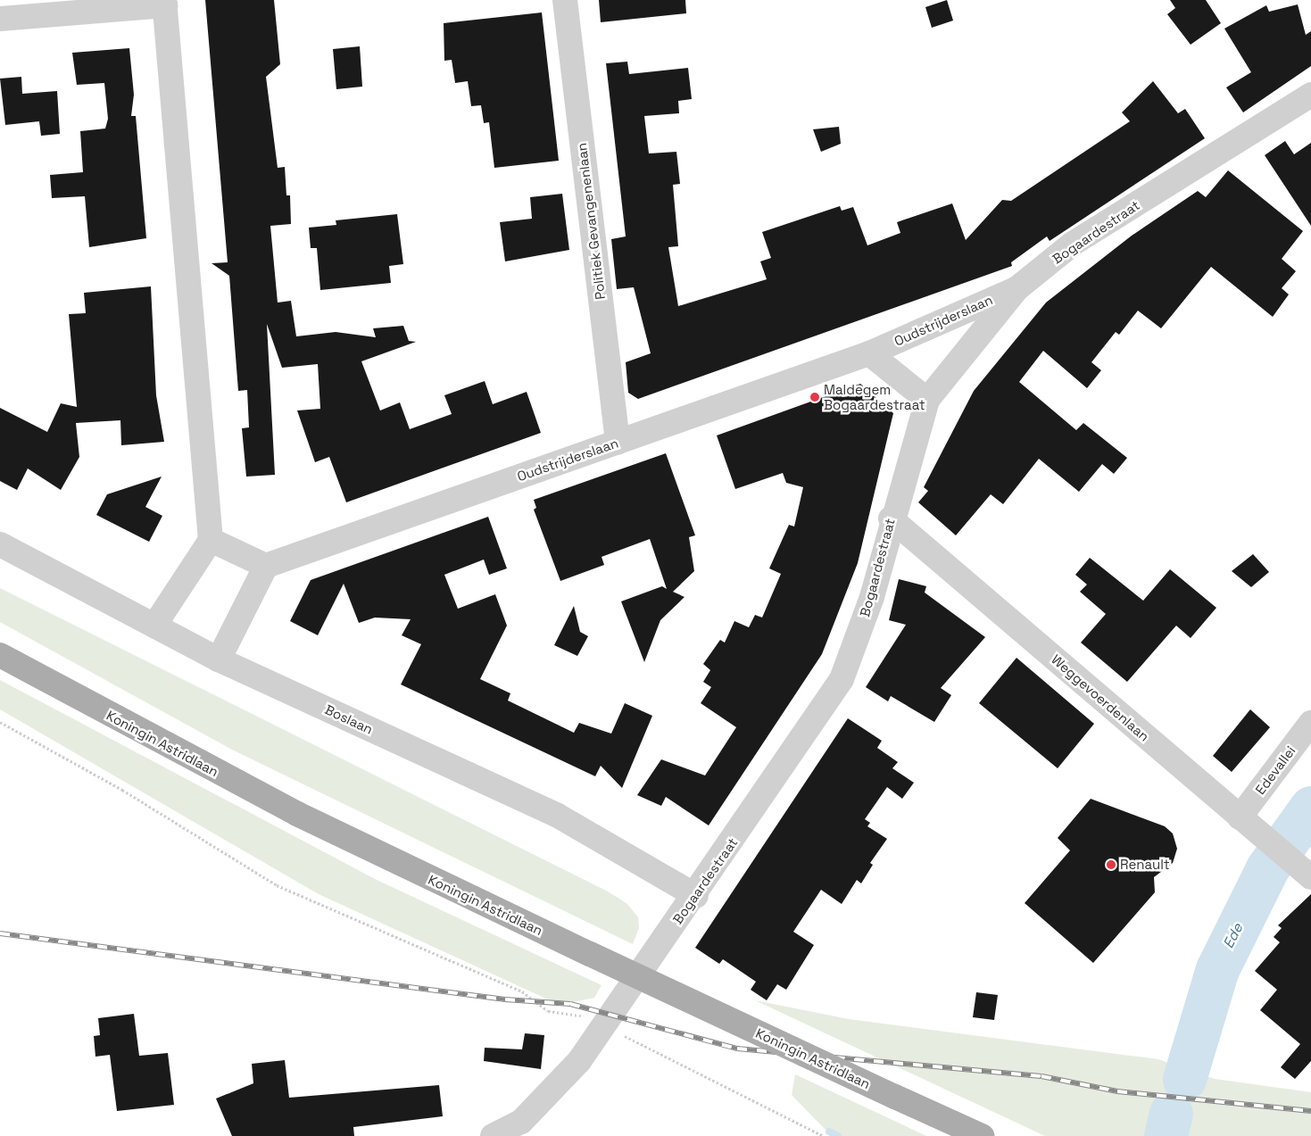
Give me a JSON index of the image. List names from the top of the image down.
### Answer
{
  "streets": {
    "main road": ["Koningin Astridlaan"],
    "street": [
      "Politiek Gevangenenlaan",
      "Bogaardestraat",
      "Oudstrijderslaan",
      "Weggevoerdenlaan",
      "Boslaan",
      "Edevallei"
    ]
  },
  "crossings": [
    ["Politiek Gevangenenlaan", "Oudstrijderslaan"],
    ["Bogaardestraat", "Oudstrijderslaan"],
    ["Bogaardestraat", "Weggevoerdenlaan"],
    ["Bogaardestraat", "Boslaan"],
    ["Weggevoerdenlaan", "Edevallei"]
  ],
  "water": ["Ede"],
  "places": ["Maldegem Bogaardestraat", "Renault"]
}
